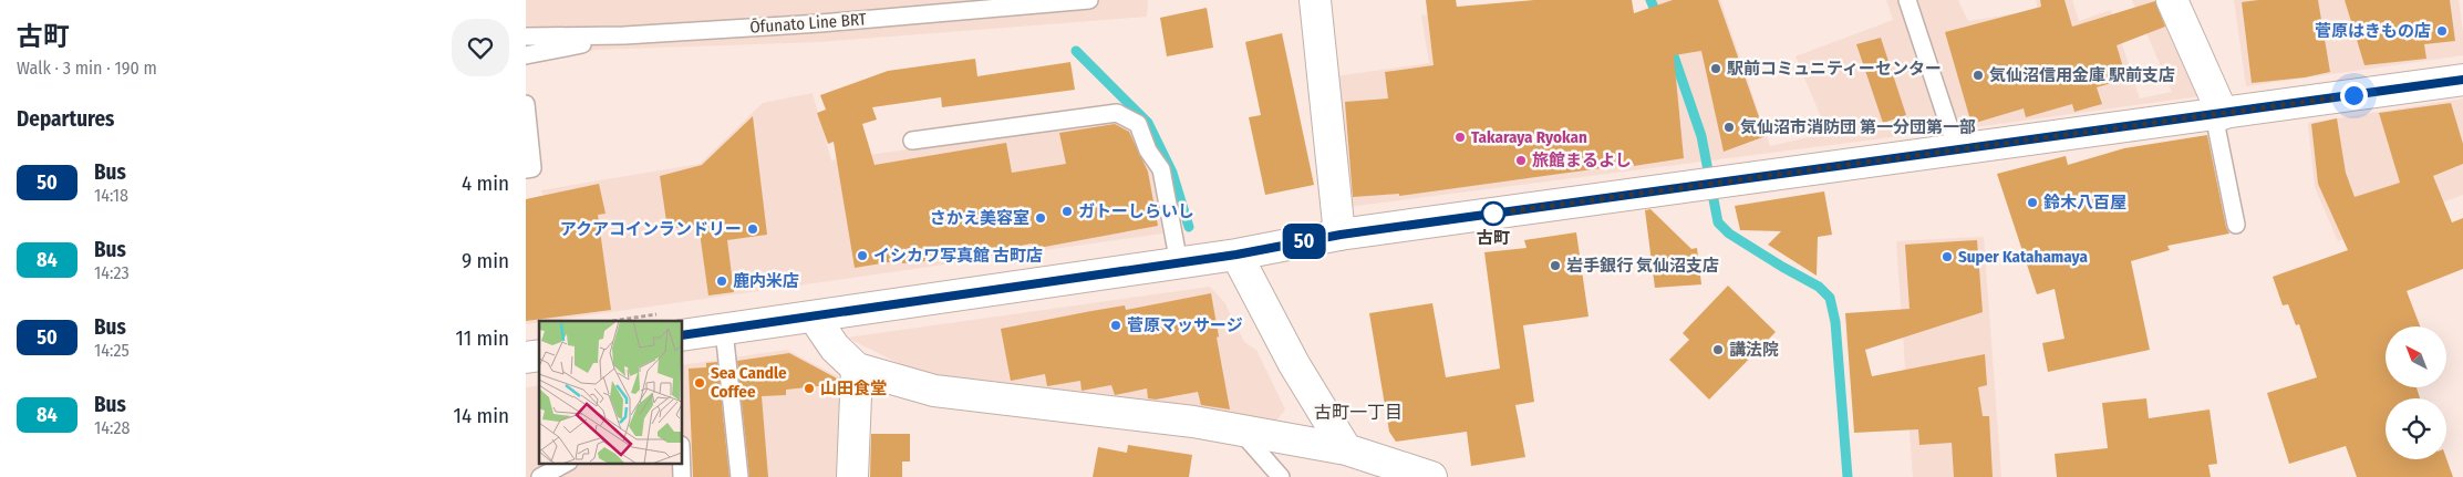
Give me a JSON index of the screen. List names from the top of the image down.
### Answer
{
  "streets": {
    "lane": ["Ōfunato Line BRT"]
  },
  "districts": ["古町一丁目"],
  "places": [
    "菅原はきもの店",
    "駅前コミュニティーセンター",
    "気仙沼信用金庫 駅前支店",
    "気仙沼市消防団 第一分団第一部",
    "Takaraya Ryokan",
    "旅館まるよし",
    "鈴木八百屋",
    "ガトーしらいし",
    "古町",
    "さかえ美容室",
    "アクアコインランドリー",
    "イシカワ写真館 古町店",
    "Super Katahamaya",
    "岩手銀行 気仙沼支店",
    "鹿内米店",
    "菅原マッサージ",
    "講法院",
    "Sea Candle Coffee",
    "山田食堂"
  ],
  "lines": ["bus line 50"],
  "north": "top left",
  "page": {
    "heading": [
      ["古町", "Walk · 3 min · 190 m"],
      "Departures"
    ],
    "on_map": "50",
    "list": [
      {
        "mark": "50",
        "name": "Bus",
        "note": "14:18",
        "value": "4 min"
      },
      {
        "mark": "84",
        "name": "Bus",
        "note": "14:23",
        "value": "9 min"
      },
      {
        "mark": "50",
        "name": "Bus",
        "note": "14:25",
        "value": "11 min"
      },
      {
        "mark": "84",
        "name": "Bus",
        "note": "14:28",
        "value": "14 min"
      }
    ]
  }
}
